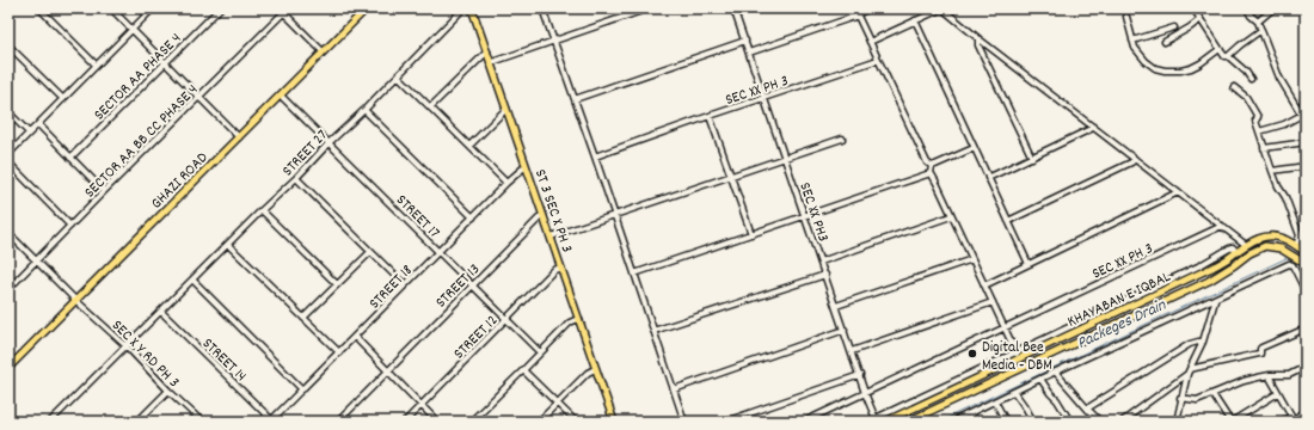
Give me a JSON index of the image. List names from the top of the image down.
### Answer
{
  "streets": {
    "main road": ["GHAZI ROAD", "ST 3 SEC X PH 3", "KHAYABAN E IQBAL"],
    "street": [
      "SECTOR AA PHASE 4",
      "SEC XX PH 3",
      "SECTOR AA BB CC PHASE 4",
      "STREET 27",
      "SEC XX PH3",
      "STREET 17",
      "STREET 13",
      "STREET 18",
      "STREET 12",
      "SEC X Y RD PH 3",
      "STREET 14"
    ]
  },
  "crossings": [
    ["SEC XX PH 3", "SEC XX PH3"],
    ["SECTOR AA BB CC PHASE 4", "SEC X Y RD PH 3"],
    ["STREET 27", "STREET 17"],
    ["STREET 27", "SEC X Y RD PH 3"],
    ["STREET 27", "STREET 14"],
    ["GHAZI ROAD", "STREET 17"],
    ["GHAZI ROAD", "SEC X Y RD PH 3"],
    ["ST 3 SEC X PH 3", "STREET 13"],
    ["ST 3 SEC X PH 3", "STREET 18"],
    ["ST 3 SEC X PH 3", "STREET 12"],
    ["STREET 17", "STREET 13"],
    ["STREET 17", "STREET 18"],
    ["STREET 17", "STREET 12"],
    ["STREET 18", "STREET 14"]
  ],
  "water": ["Packeges Drain"],
  "places": ["Digital Bee Media - DBM"]
}
